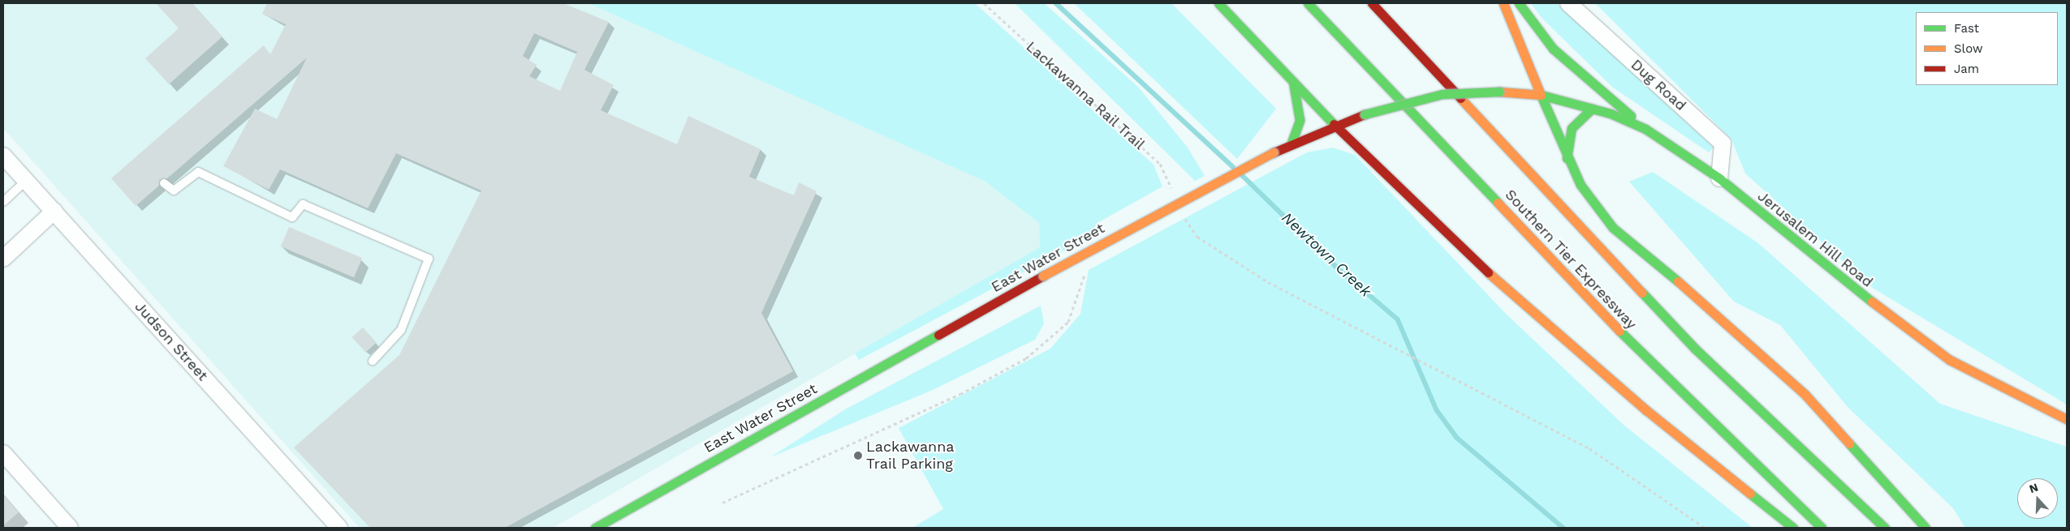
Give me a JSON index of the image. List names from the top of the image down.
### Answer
{
  "streets": {
    "main road": ["Jerusalem Hill Road", "East Water Street", "Southern Tier Expressway"],
    "street": ["Dug Road", "Judson Street"],
    "path": ["Lackawanna Rail Trail"]
  },
  "crossings": [
    ["Dug Road", "Jerusalem Hill Road"],
    ["Jerusalem Hill Road", "East Water Street"]
  ],
  "water": ["Newtown Creek"],
  "places": ["Lackawanna Trail Parking"],
  "legend": ["Fast", "Slow", "Jam"],
  "north": "top"
}
